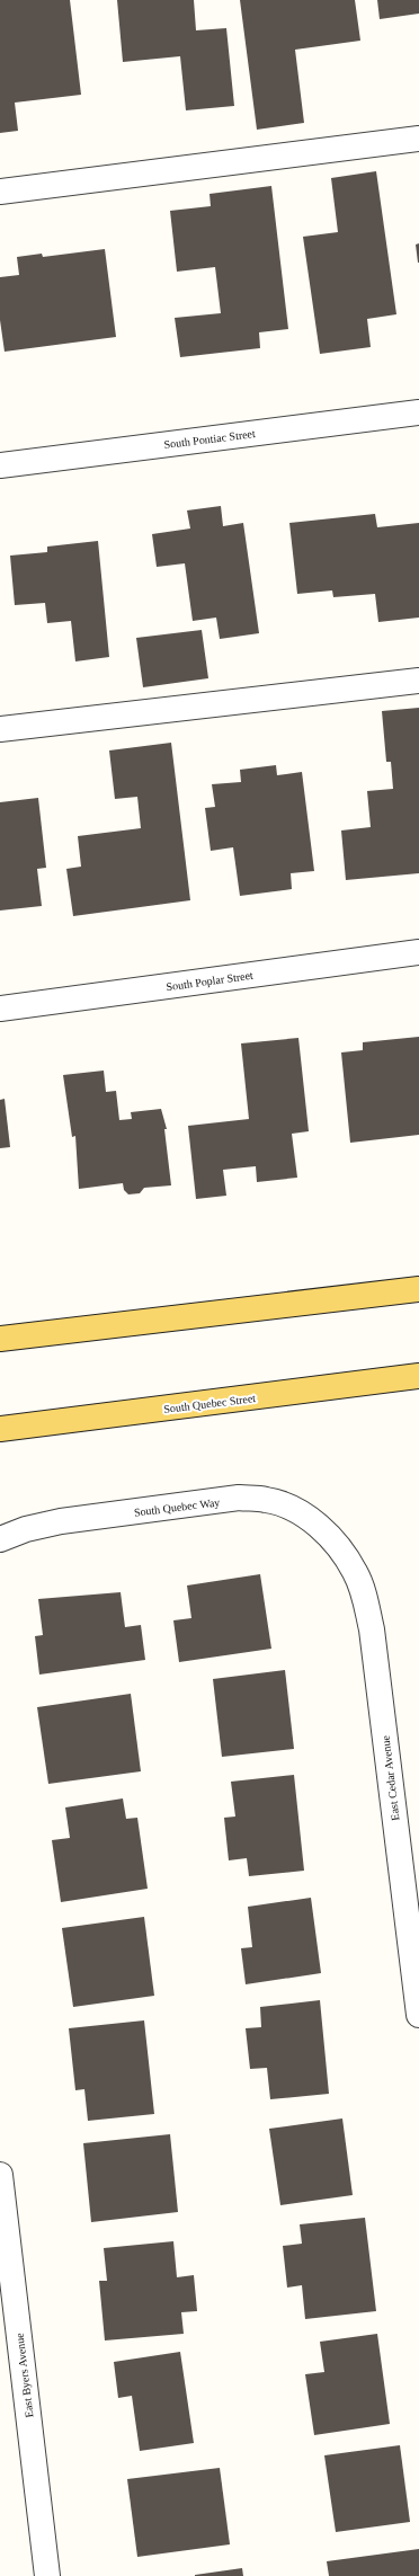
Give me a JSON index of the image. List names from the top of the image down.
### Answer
{
  "streets": {
    "main road": ["South Quebec Street"],
    "street": [
      "South Pontiac Street",
      "South Poplar Street",
      "South Quebec Way",
      "East Cedar Avenue",
      "East Byers Avenue"
    ]
  },
  "crossings": [
    ["South Quebec Way", "East Cedar Avenue"]
  ]
}
